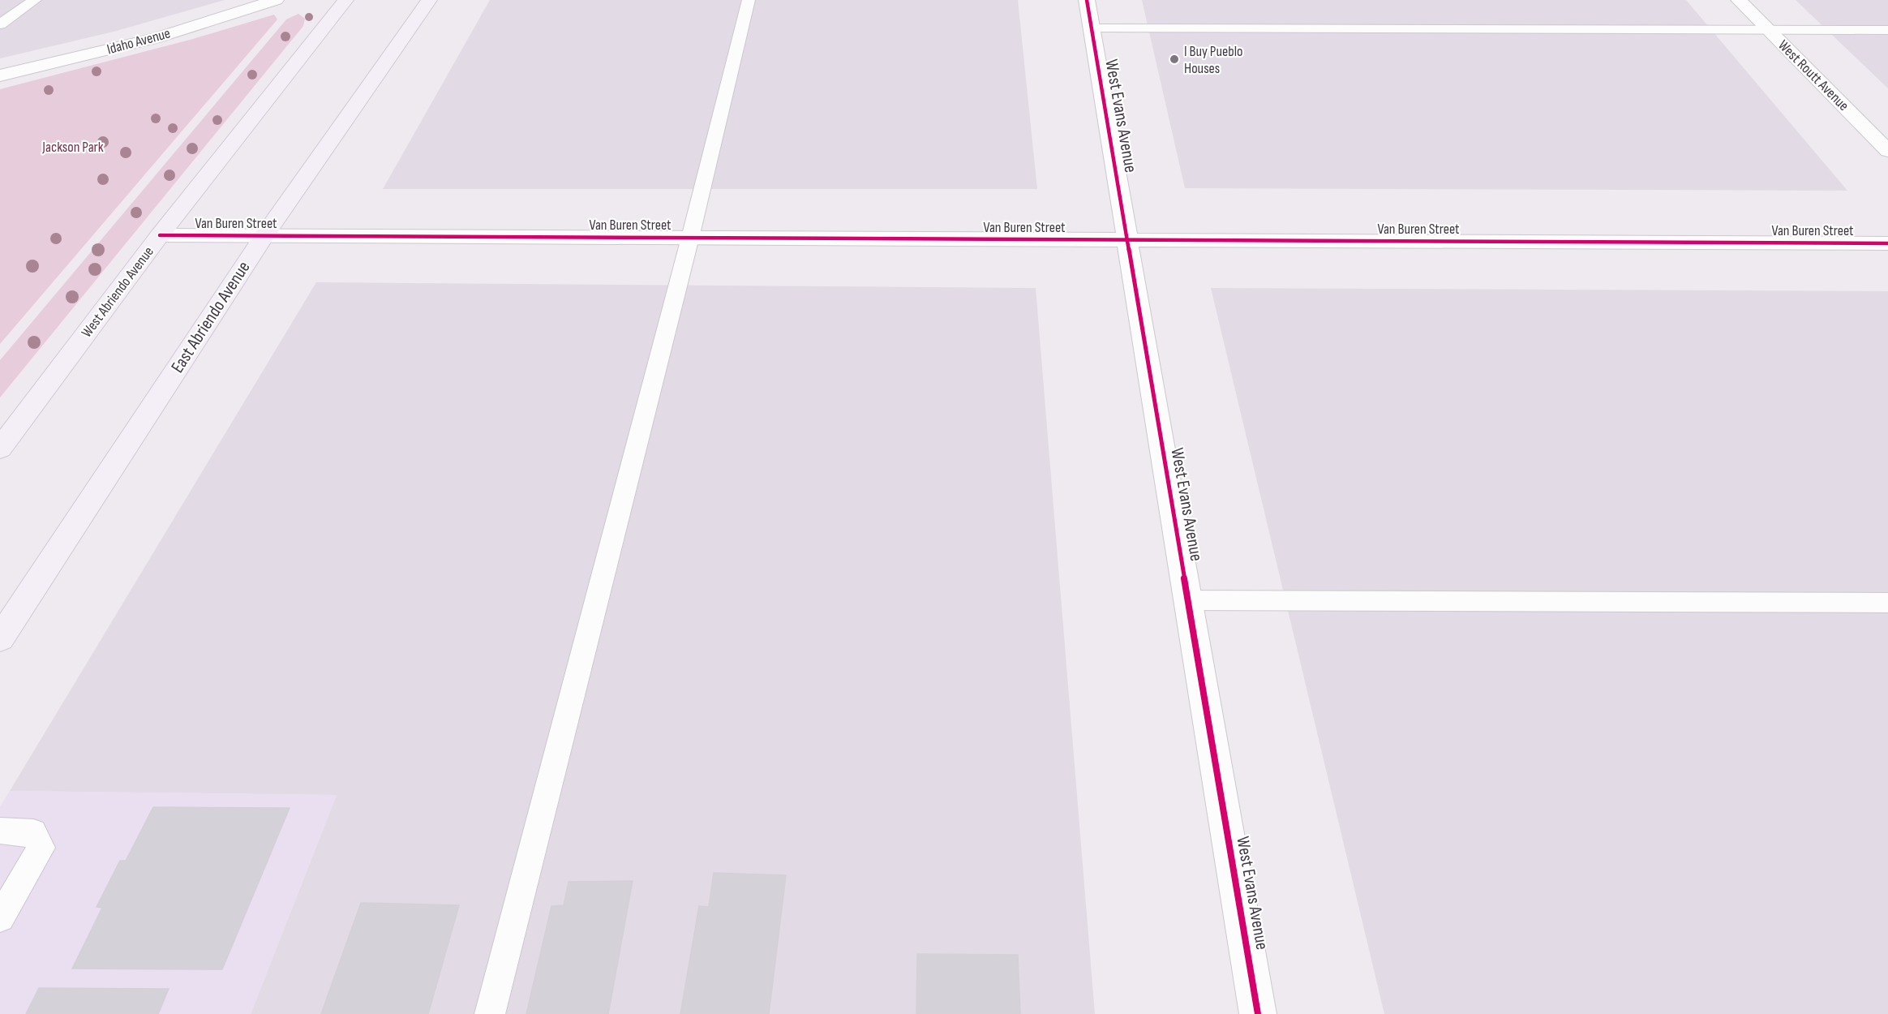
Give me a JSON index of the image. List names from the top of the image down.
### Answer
{
  "streets": {
    "main road": ["West Abriendo Avenue", "East Abriendo Avenue"],
    "street": [
      "Idaho Avenue",
      "West Routt Avenue",
      "West Evans Avenue",
      "Van Buren Street"
    ]
  },
  "crossings": [
    ["West Evans Avenue", "Van Buren Street"],
    ["Van Buren Street", "West Abriendo Avenue"],
    ["Van Buren Street", "East Abriendo Avenue"]
  ],
  "parks": ["Jackson Park"],
  "places": ["I Buy Pueblo Houses"]
}
